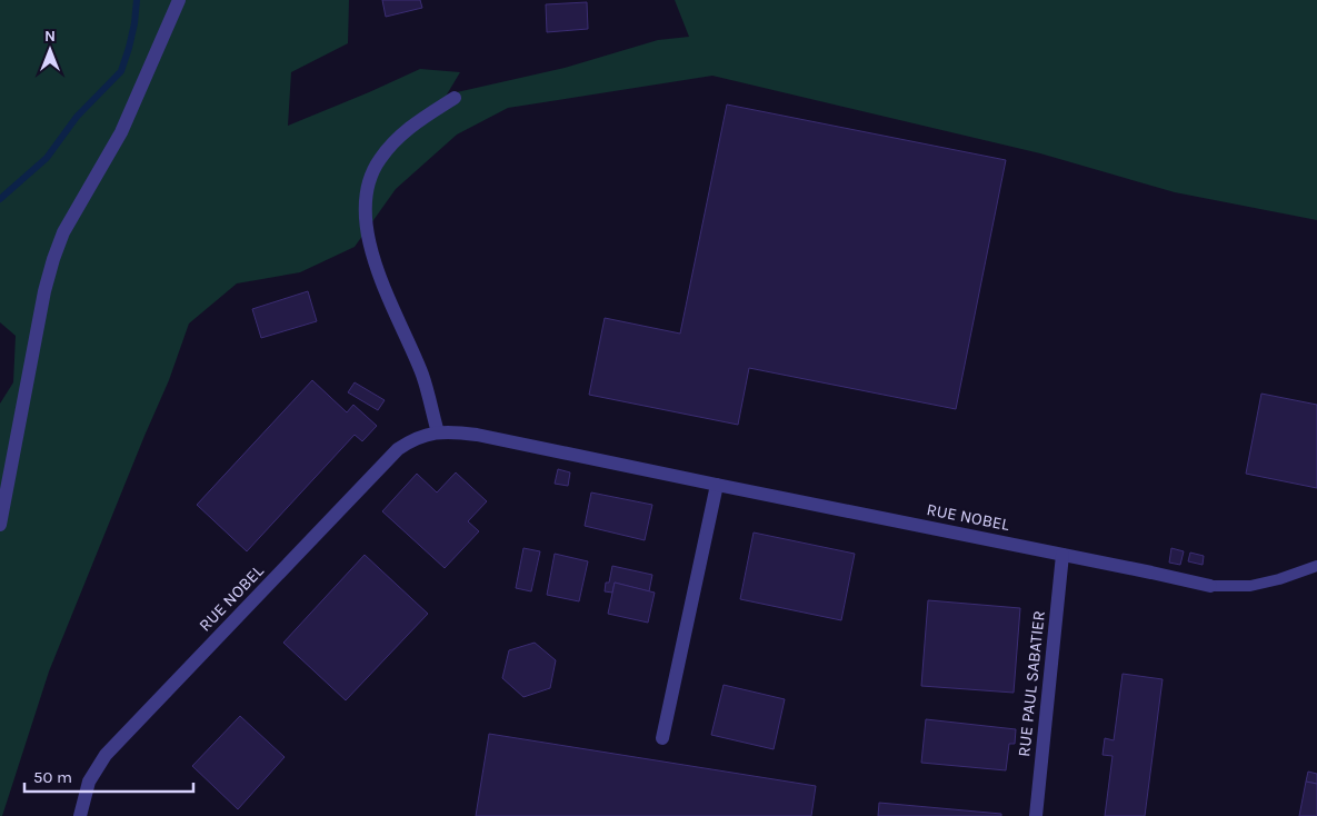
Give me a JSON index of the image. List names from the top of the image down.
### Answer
{
  "streets": {
    "street": ["RUE NOBEL", "RUE PAUL SABATIER"]
  },
  "crossings": [
    ["RUE NOBEL", "RUE PAUL SABATIER"]
  ],
  "scale_bar": "50 m",
  "north": "top"
}
